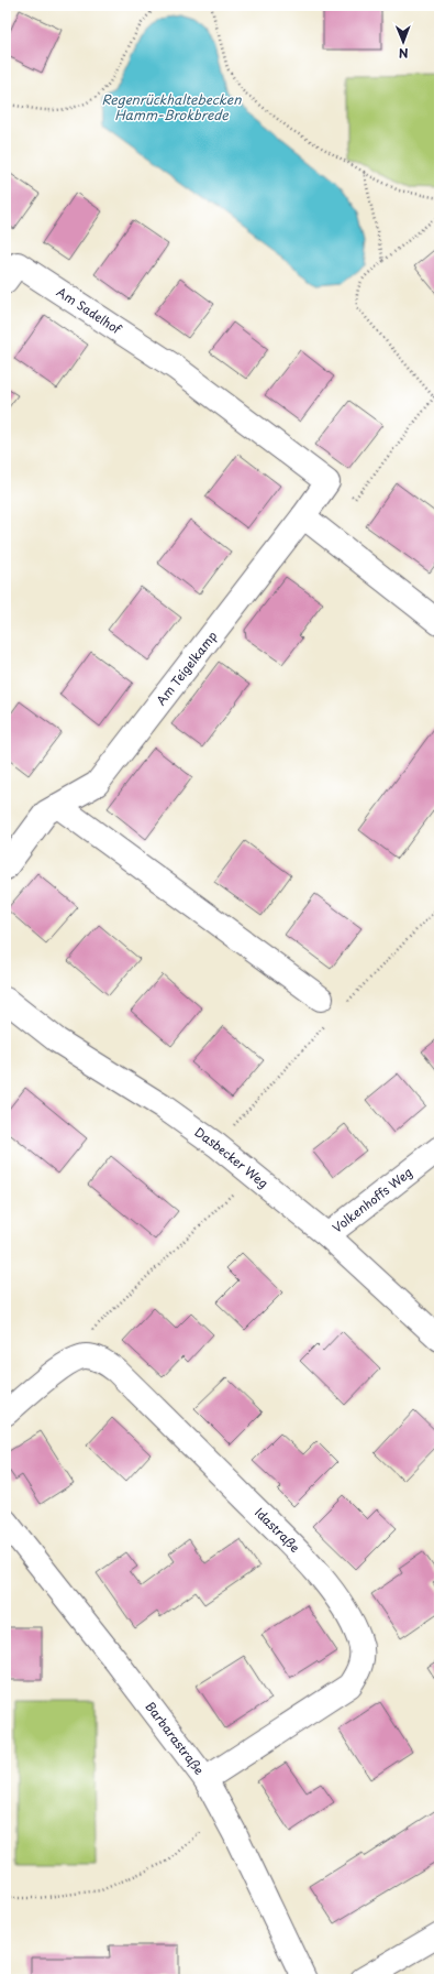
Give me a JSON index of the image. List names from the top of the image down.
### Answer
{
  "streets": {
    "street": [
      "Am Sadelhof",
      "Am Teigelkamp",
      "Dasbecker Weg",
      "Volkenhoffs Weg",
      "Idastraße",
      "Barbarastraße"
    ]
  },
  "crossings": [
    ["Am Sadelhof", "Am Teigelkamp"],
    ["Dasbecker Weg", "Volkenhoffs Weg"],
    ["Idastraße", "Barbarastraße"]
  ],
  "water": ["Regenrückhaltebecken Hamm-Brokbrede"],
  "north": "bottom"
}
